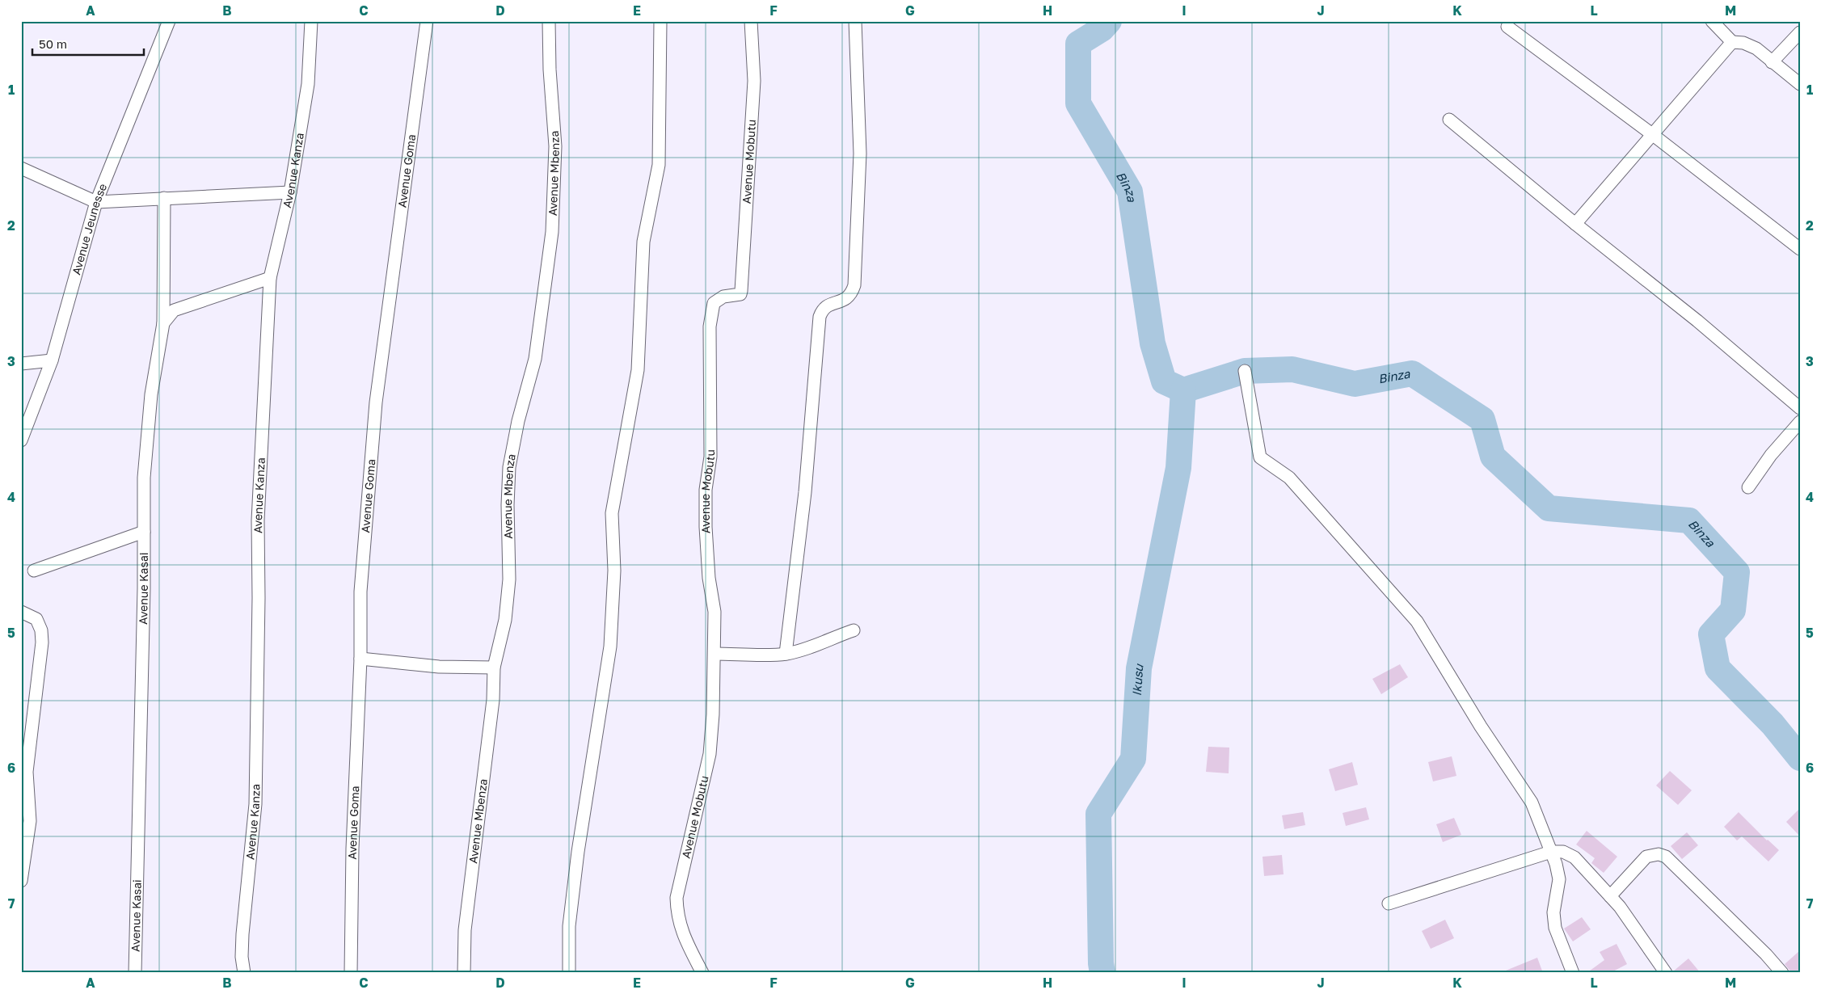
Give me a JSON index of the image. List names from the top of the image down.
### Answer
{
  "streets": {
    "street": [
      "Avenue Mobutu",
      "Avenue Kanza",
      "Avenue Goma",
      "Avenue Mbenza",
      "Avenue Jeunesse",
      "Avenue Kasai"
    ]
  },
  "water": ["Binza", "Ikusu"],
  "scale_bar": "50 m",
  "grid": {
    "columns": [
      "A",
      "B",
      "C",
      "D",
      "E",
      "F",
      "G",
      "H",
      "I",
      "J",
      "K",
      "L",
      "M"
    ],
    "rows": [
      "1",
      "2",
      "3",
      "4",
      "5",
      "6",
      "7"
    ]
  }
}
